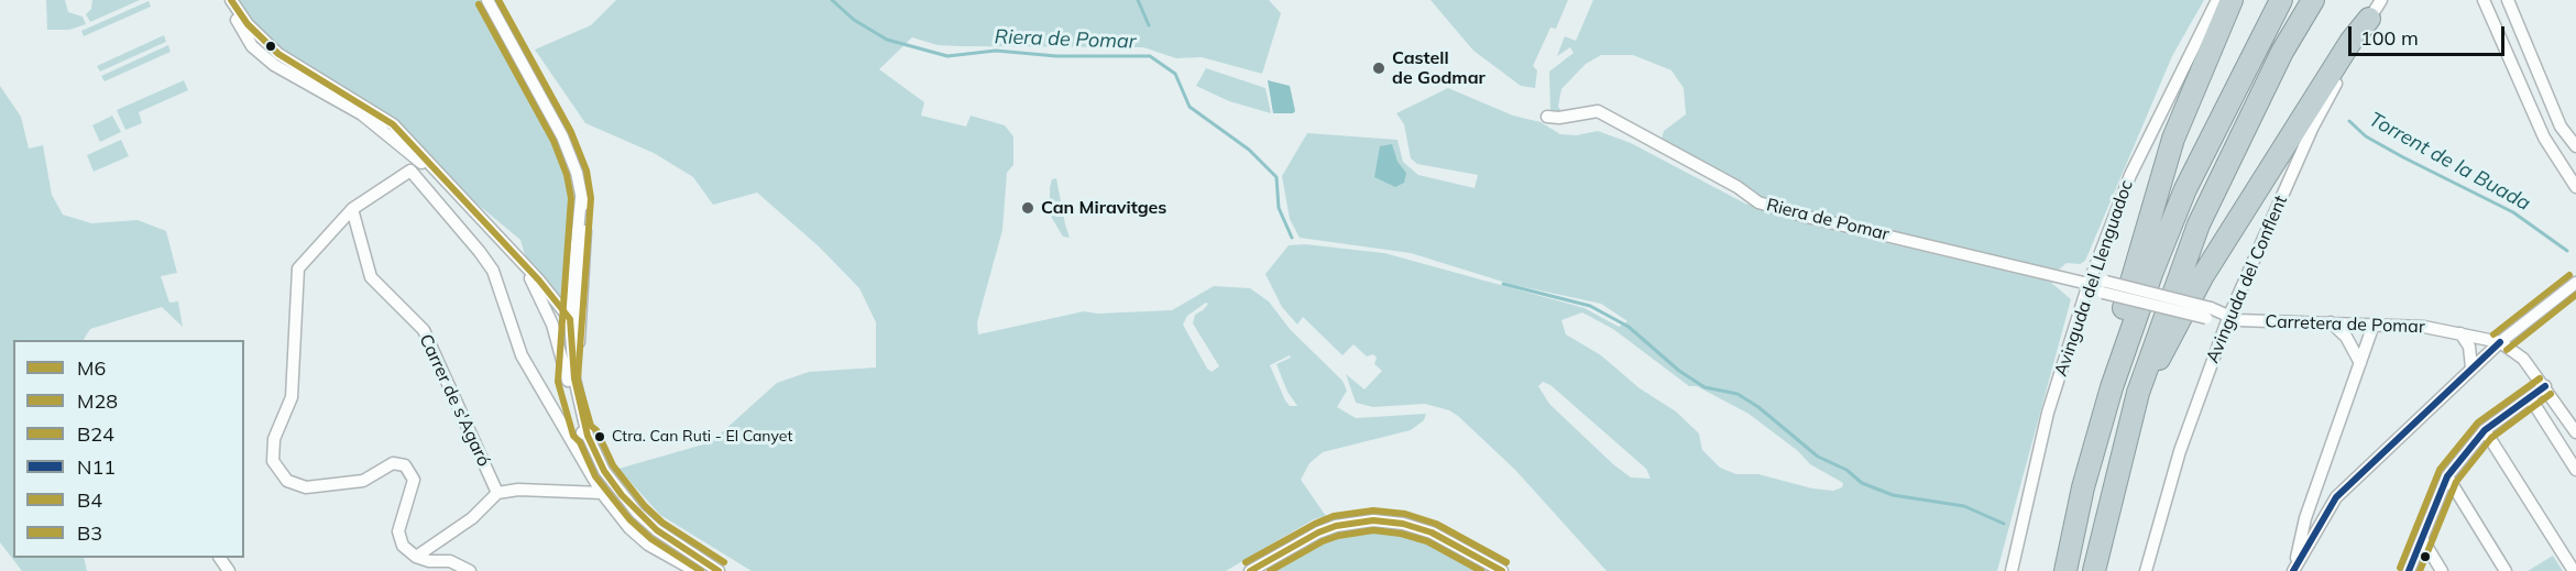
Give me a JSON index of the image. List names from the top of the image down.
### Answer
{
  "streets": {
    "street": [
      "Riera de Pomar",
      "Avinguda del Llenguadoc",
      "Avinguda del Conflent",
      "Carretera de Pomar",
      "Carrer de s'Agaró"
    ]
  },
  "crossings": [
    ["Riera de Pomar", "Avinguda del Llenguadoc"],
    ["Riera de Pomar", "Carretera de Pomar"],
    ["Avinguda del Llenguadoc", "Carretera de Pomar"],
    ["Avinguda del Conflent", "Carretera de Pomar"]
  ],
  "water": ["Riera de Pomar", "Torrent de la Buada"],
  "places": ["Castell de Godmar", "Can Miravitges", "Ctra. Can Ruti - El Canyet"],
  "lines": [
    "transit line M6",
    "transit line B24",
    "transit line M28",
    "transit line B3",
    "transit line B4",
    "transit line N11"
  ],
  "legend": [
    "M6",
    "M28",
    "B24",
    "N11",
    "B4",
    "B3"
  ],
  "scale_bar": "100 m"
}
